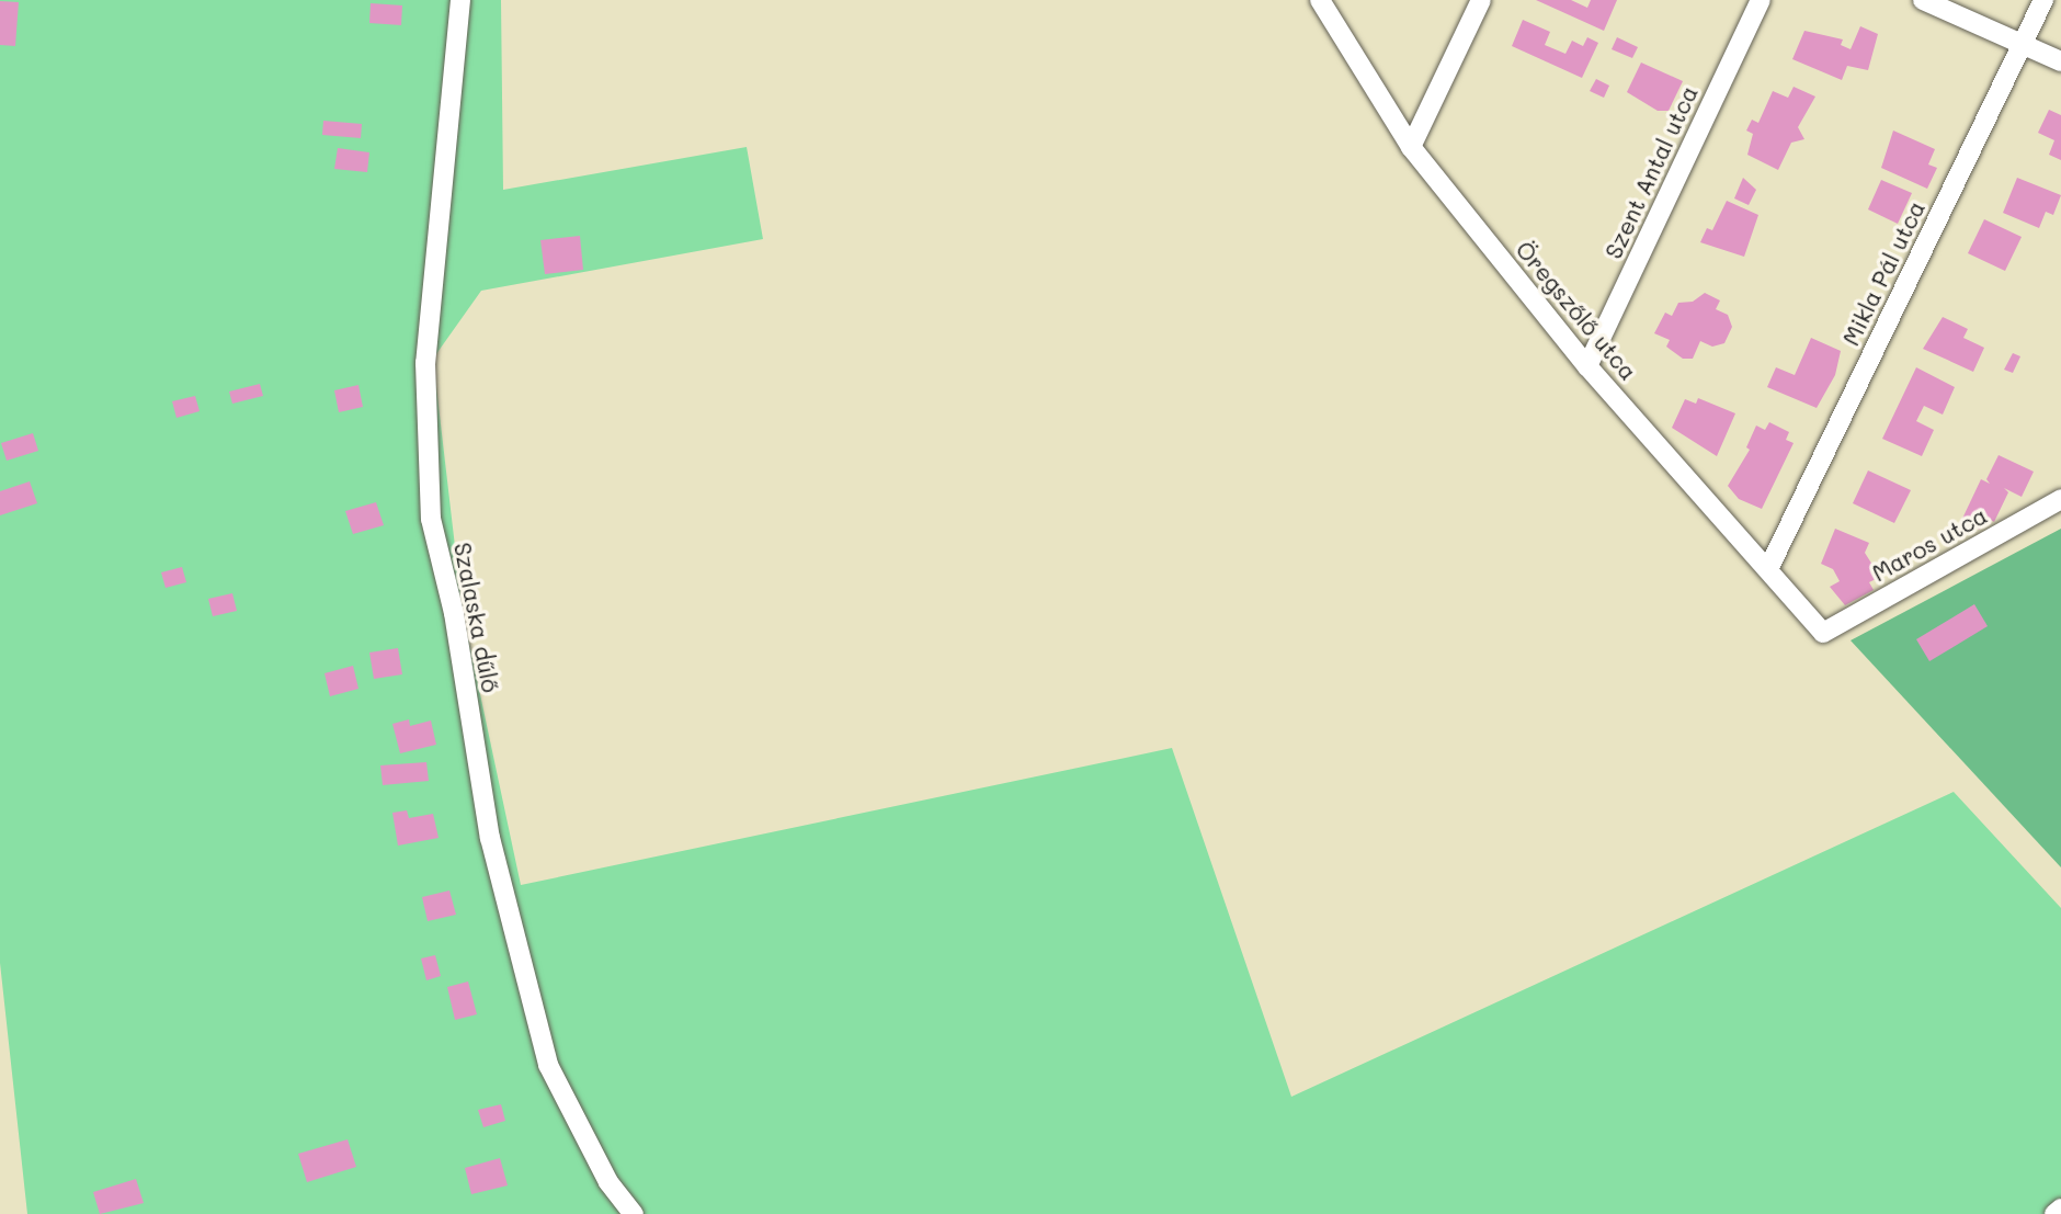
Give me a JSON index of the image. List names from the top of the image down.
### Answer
{
  "streets": {
    "street": [
      "Szent Antal utca",
      "Mikla Pál utca",
      "Öregszőlő utca",
      "Maros utca",
      "Szalaska dűlő"
    ]
  },
  "crossings": [
    ["Szent Antal utca", "Öregszőlő utca"],
    ["Mikla Pál utca", "Öregszőlő utca"],
    ["Öregszőlő utca", "Maros utca"]
  ]
}
